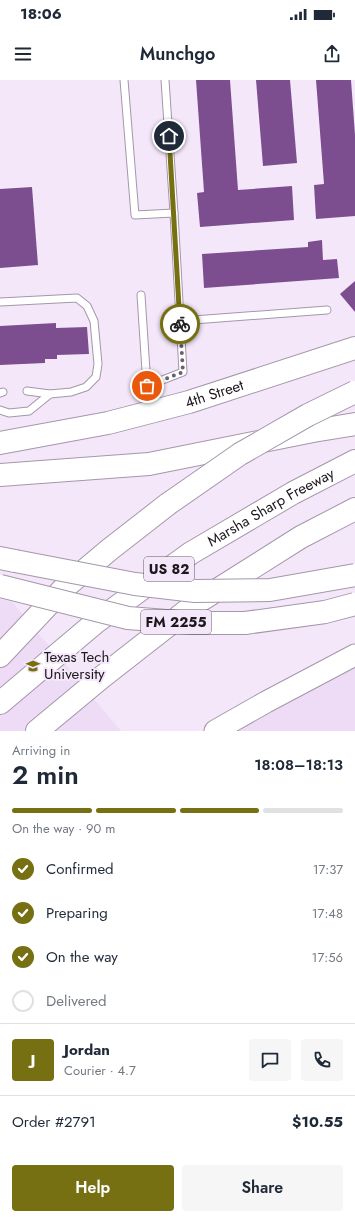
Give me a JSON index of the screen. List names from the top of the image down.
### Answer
{
  "streets": {
    "main road": [
      "4th Street",
      "Marsha Sharp Freeway",
      "US 82",
      "FM 2255"
    ]
  },
  "places": {
    "school or university": ["Texas Tech University"]
  },
  "page": {
    "status": "18:06",
    "header": "Munchgo",
    "heading": ["2 min", "Arriving in", "18:08–18:13"],
    "panel": [
      "Jordan",
      "Courier · 4.7",
      "Order #2791",
      "$10.55"
    ],
    "bar": "On the way · 90 m",
    "list": [
      ["Confirmed", "17:37"],
      ["Preparing", "17:48"],
      ["On the way", "17:56"],
      "Delivered"
    ],
    "round": "J",
    "buttons": ["Help", "Share"]
  }
}
